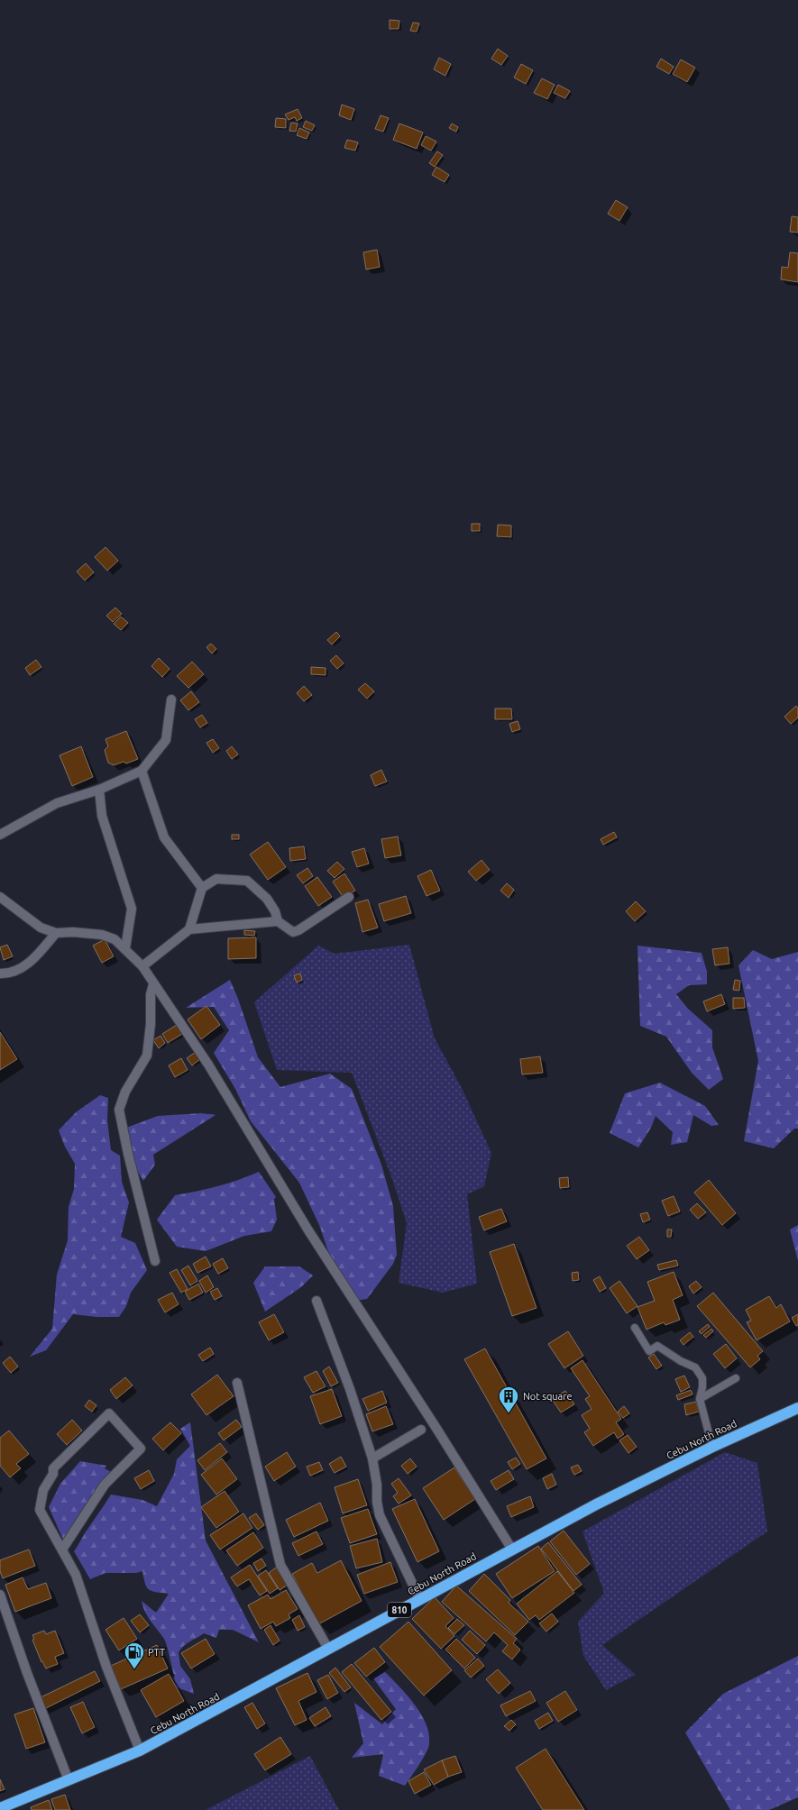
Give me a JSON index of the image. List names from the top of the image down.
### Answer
{
  "streets": {
    "highway": ["Cebu North Road", "810"]
  },
  "places": {
    "building": ["Not square"],
    "fuel station": ["PTT"]
  }
}
